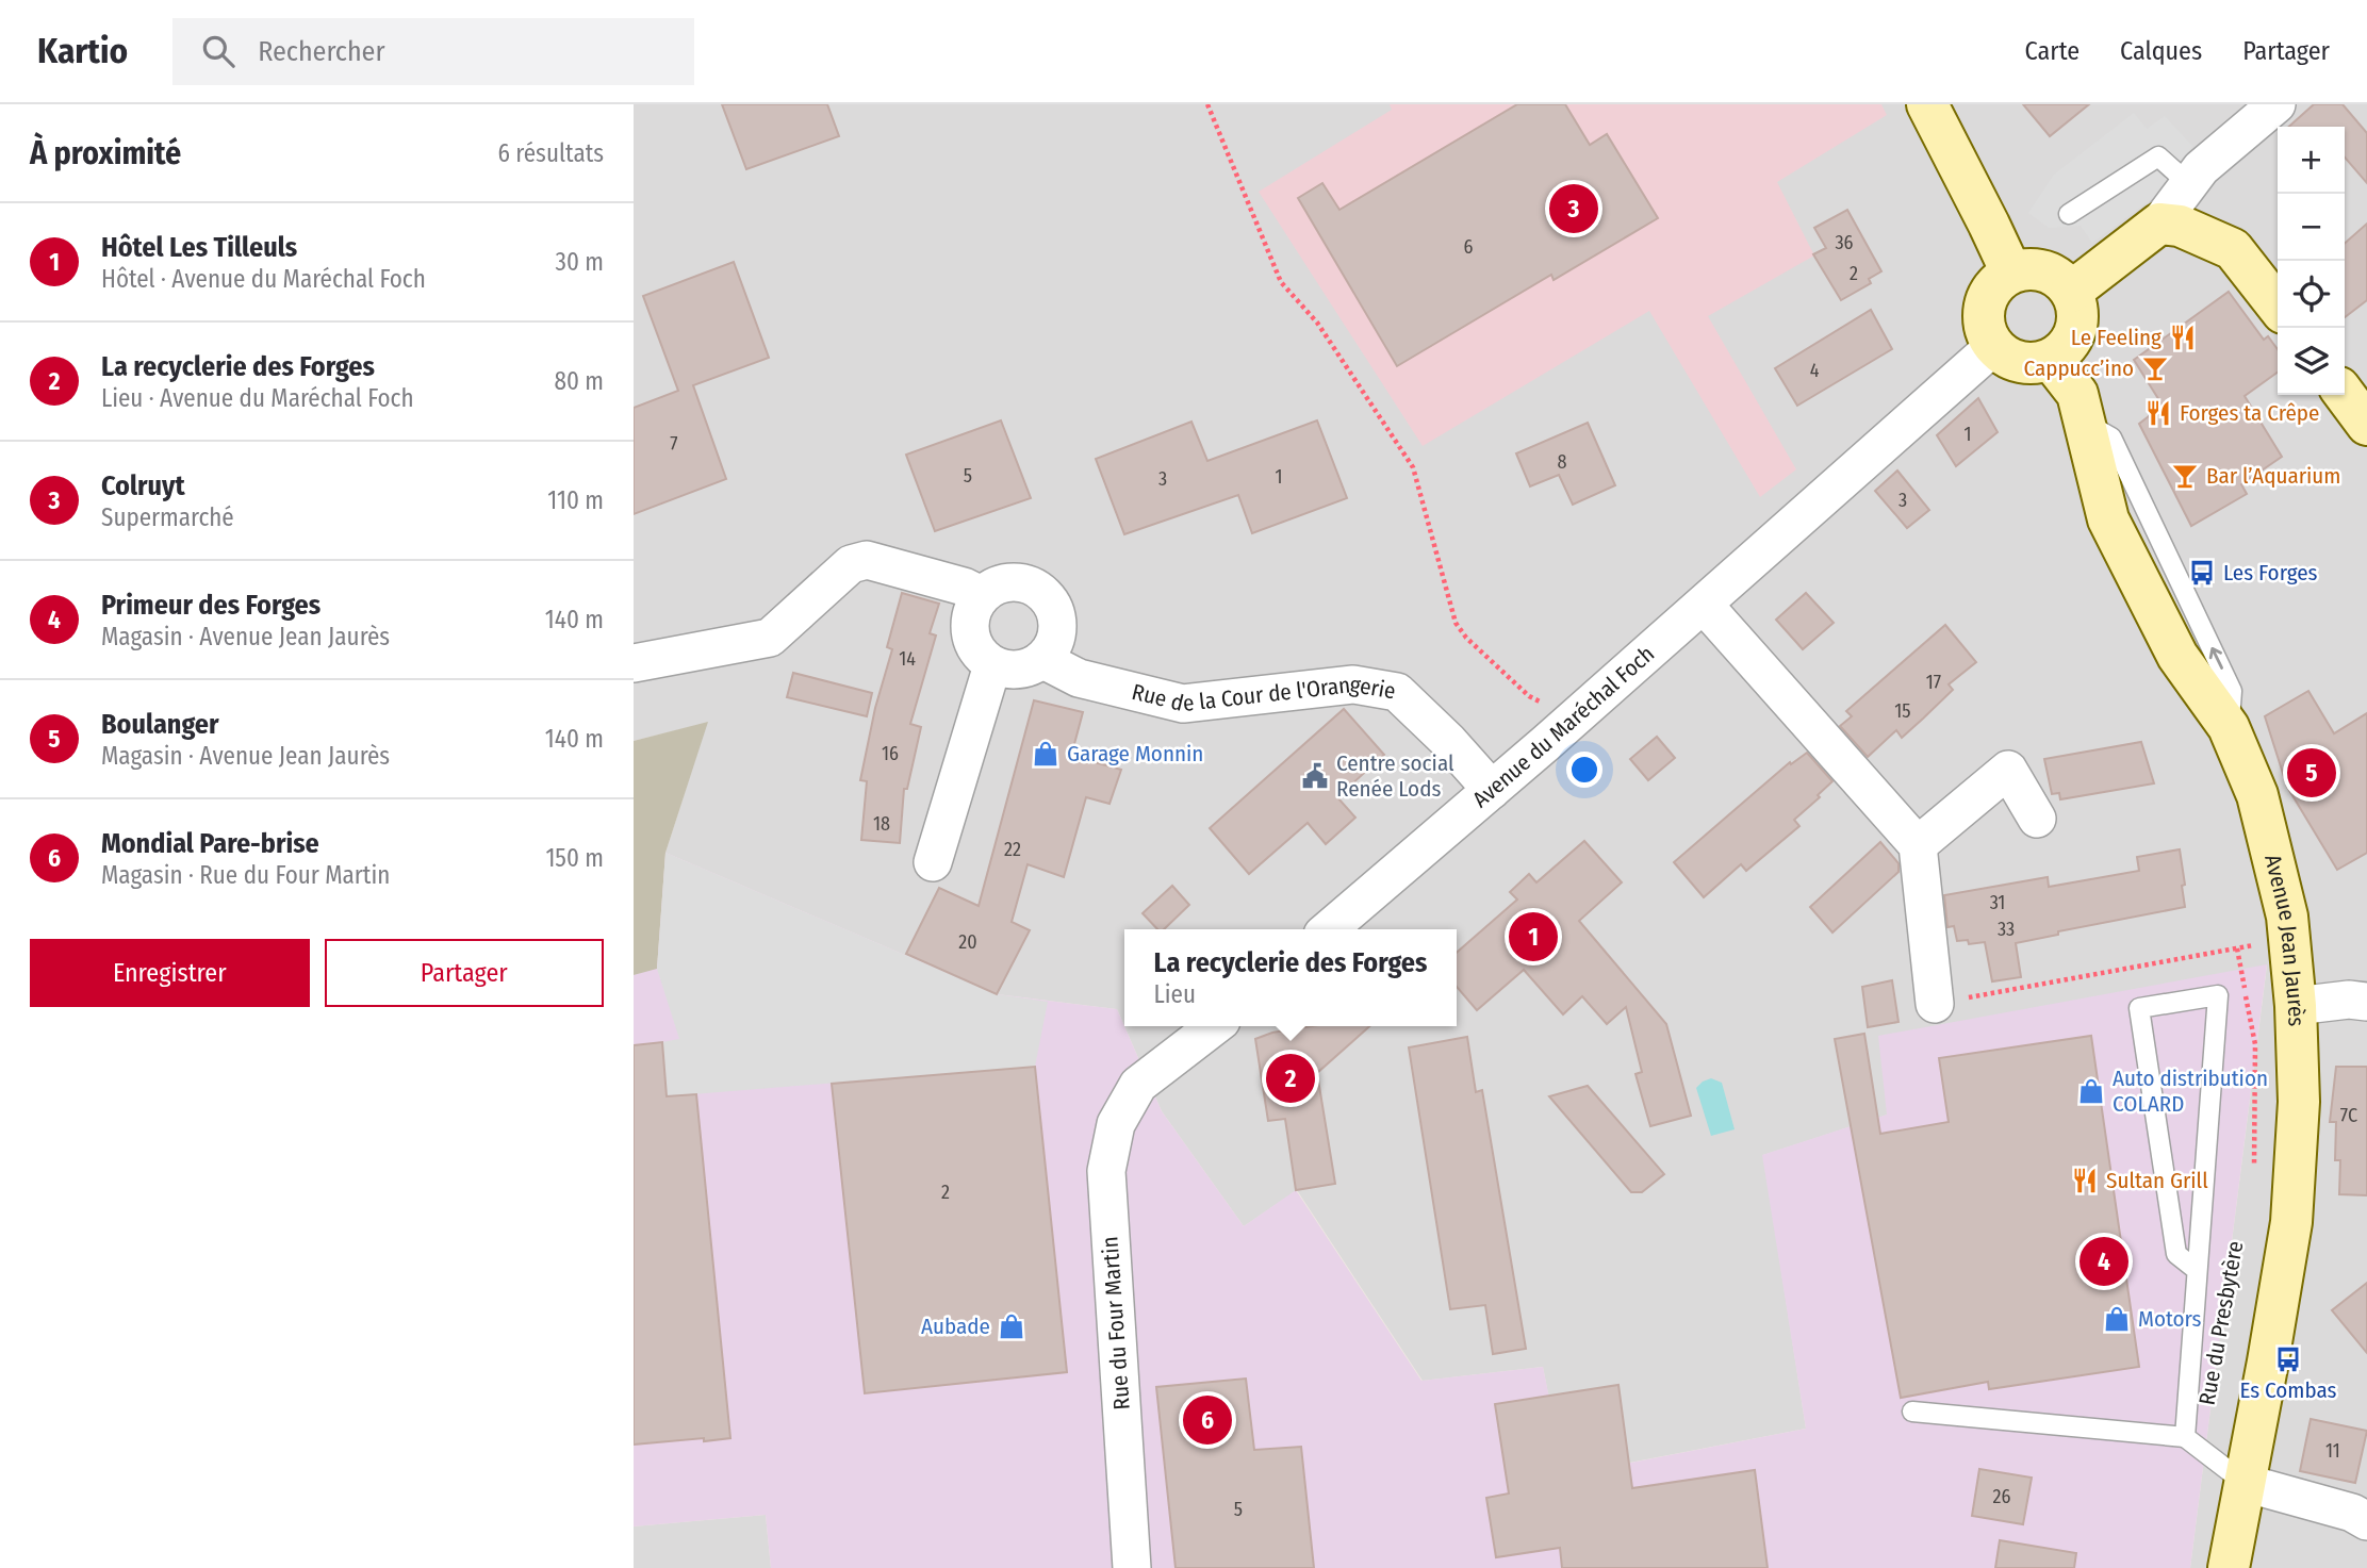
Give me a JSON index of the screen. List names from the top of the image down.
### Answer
{
  "streets": {
    "street": [
      "Rue de la Cour de l'Orangerie",
      "Avenue du Maréchal Foch",
      "Avenue Jean Jaurès",
      "Rue du Four Martin"
    ]
  },
  "crossings": [
    ["Rue de la Cour de l'Orangerie", "Avenue du Maréchal Foch"],
    ["Avenue du Maréchal Foch", "Avenue Jean Jaurès"]
  ],
  "places": {
    "restaurant": ["Le Feeling", "Forges ta Crêpe", "Sultan Grill"],
    "bar": ["Cappucc’ino", "Bar l’Aquarium"],
    "bus stop": ["Les Forges", "Es Combas"],
    "shop": [
      "Garage Monnin",
      "Auto distribution COLARD",
      "Motors",
      "Aubade"
    ],
    "public building": ["Centre social Renée Lods"]
  },
  "house_numbers": [
    "36",
    "6",
    "2",
    "4",
    "1",
    "7",
    "8",
    "5",
    "1",
    "3",
    "3",
    "14",
    "17",
    "15",
    "16",
    "18",
    "22",
    "31",
    "33",
    "20",
    "7C",
    "2",
    "11",
    "26",
    "5"
  ],
  "page": {
    "header": "Kartio",
    "search": "Rechercher",
    "nav": ["Carte", "Calques", "Partager"],
    "heading": ["À proximité", "6 résultats"],
    "map_buttons": ["+", "−"],
    "pins": [
      "3",
      "5",
      "1",
      "2",
      "4",
      "6"
    ],
    "list": [
      {
        "mark": "1",
        "name": "Hôtel Les Tilleuls",
        "note": "Hôtel · Avenue du Maréchal Foch",
        "value": "30 m"
      },
      {
        "mark": "2",
        "name": "La recyclerie des Forges",
        "note": "Lieu · Avenue du Maréchal Foch",
        "value": "80 m"
      },
      {
        "mark": "3",
        "name": "Colruyt",
        "note": "Supermarché",
        "value": "110 m"
      },
      {
        "mark": "4",
        "name": "Primeur des Forges",
        "note": "Magasin · Avenue Jean Jaurès",
        "value": "140 m"
      },
      {
        "mark": "5",
        "name": "Boulanger",
        "note": "Magasin · Avenue Jean Jaurès",
        "value": "140 m"
      },
      {
        "mark": "6",
        "name": "Mondial Pare-brise",
        "note": "Magasin · Rue du Four Martin",
        "value": "150 m"
      }
    ],
    "buttons": ["Enregistrer", "Partager"],
    "popup": ["La recyclerie des Forges", "Lieu"]
  }
}
